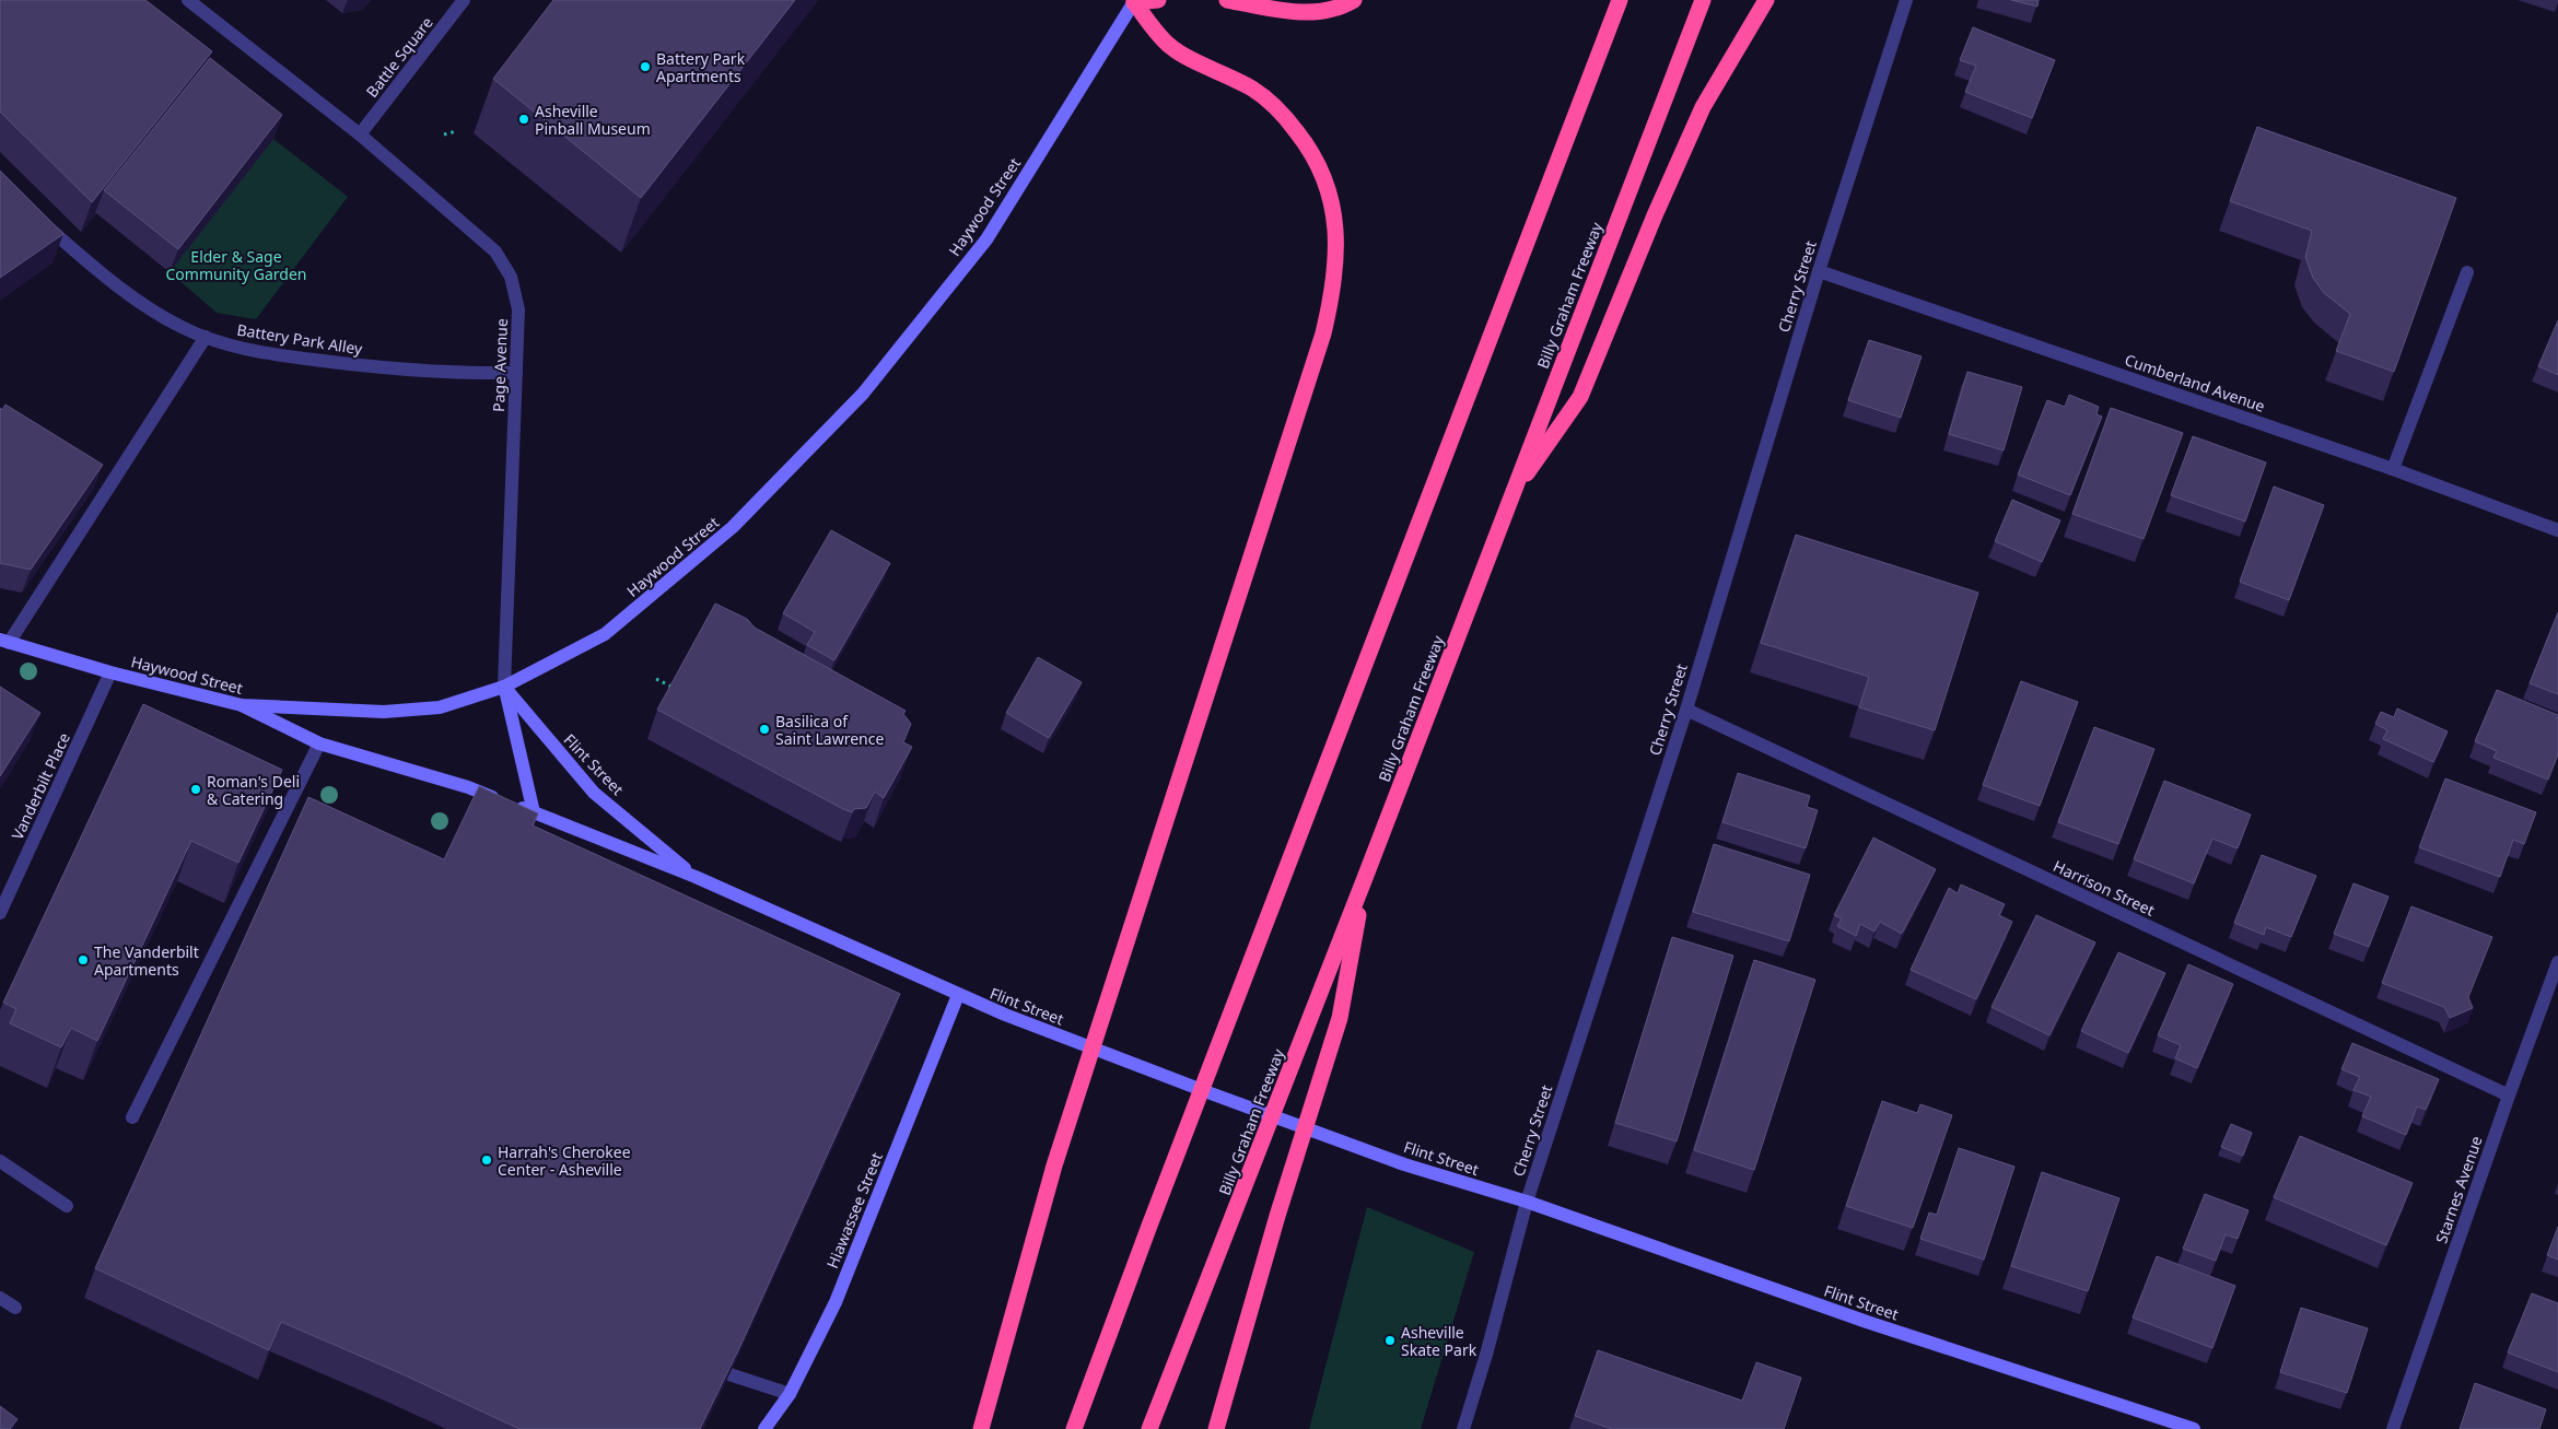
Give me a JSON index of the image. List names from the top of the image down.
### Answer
{
  "streets": {
    "highway": ["Billy Graham Freeway"],
    "street": [
      "Battle Square",
      "Haywood Street",
      "Cherry Street",
      "Battery Park Alley",
      "Page Avenue",
      "Cumberland Avenue",
      "Flint Street",
      "Vanderbilt Place",
      "Harrison Street",
      "Starnes Avenue",
      "Hiawassee Street"
    ]
  },
  "crossings": [
    ["Battle Square", "Page Avenue"],
    ["Haywood Street", "Page Avenue"],
    ["Haywood Street", "Flint Street"],
    ["Haywood Street", "Vanderbilt Place"],
    ["Cherry Street", "Cumberland Avenue"],
    ["Cherry Street", "Flint Street"],
    ["Cherry Street", "Harrison Street"],
    ["Battery Park Alley", "Page Avenue"],
    ["Page Avenue", "Flint Street"],
    ["Flint Street", "Hiawassee Street"],
    ["Harrison Street", "Starnes Avenue"]
  ],
  "parks": ["Elder & Sage Community Garden"],
  "places": [
    "Battery Park Apartments",
    "Asheville Pinball Museum",
    "Basilica of Saint Lawrence",
    "Roman's Deli & Catering",
    "The Vanderbilt Apartments",
    "Harrah's Cherokee Center - Asheville",
    "Asheville Skate Park"
  ]
}
